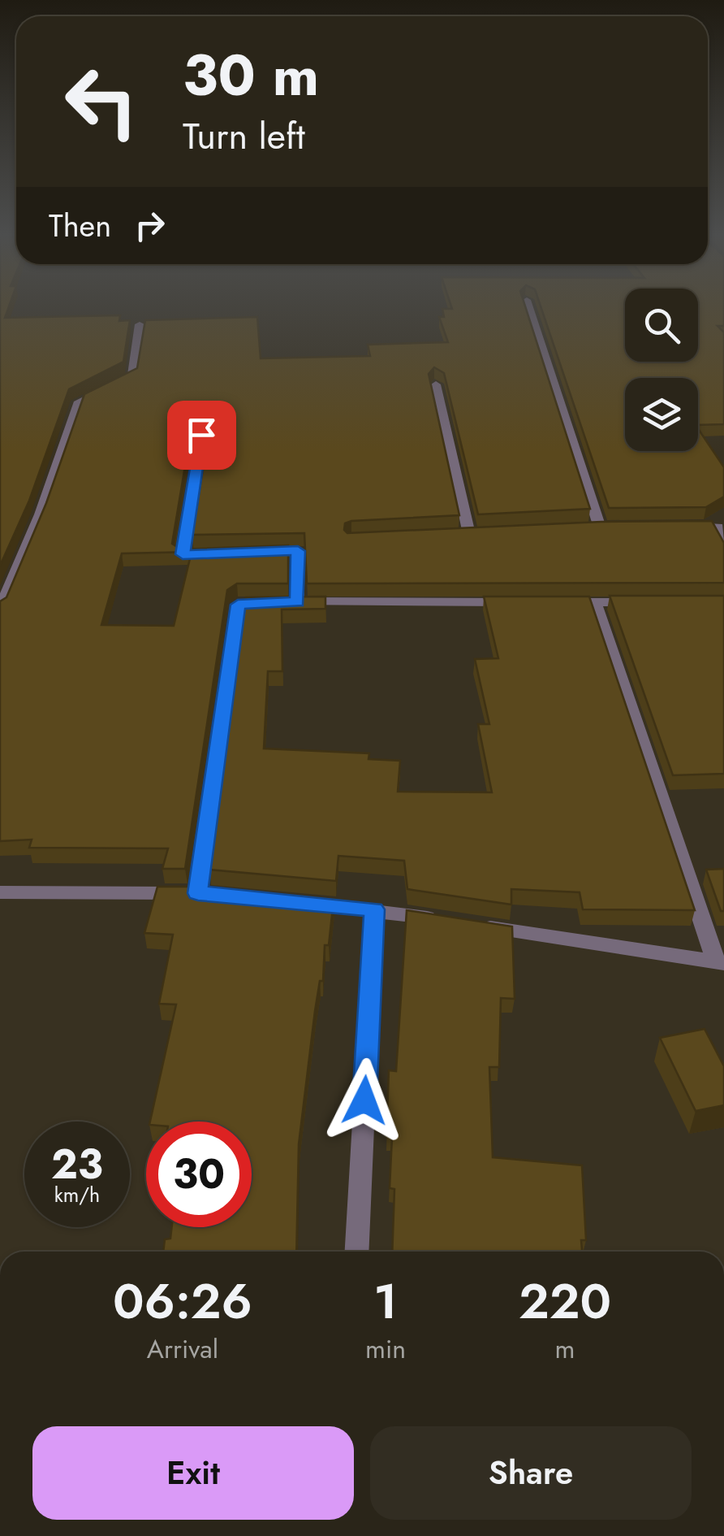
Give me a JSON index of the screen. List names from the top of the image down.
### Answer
{
  "page": {
    "turn": ["30 m", "Turn left"],
    "then": "Then",
    "speed": "23 km/h",
    "limit": "30",
    "eta": [
      "06:26",
      "Arrival",
      "1",
      "min",
      "220",
      "m"
    ],
    "buttons": ["Exit", "Share"]
  }
}
